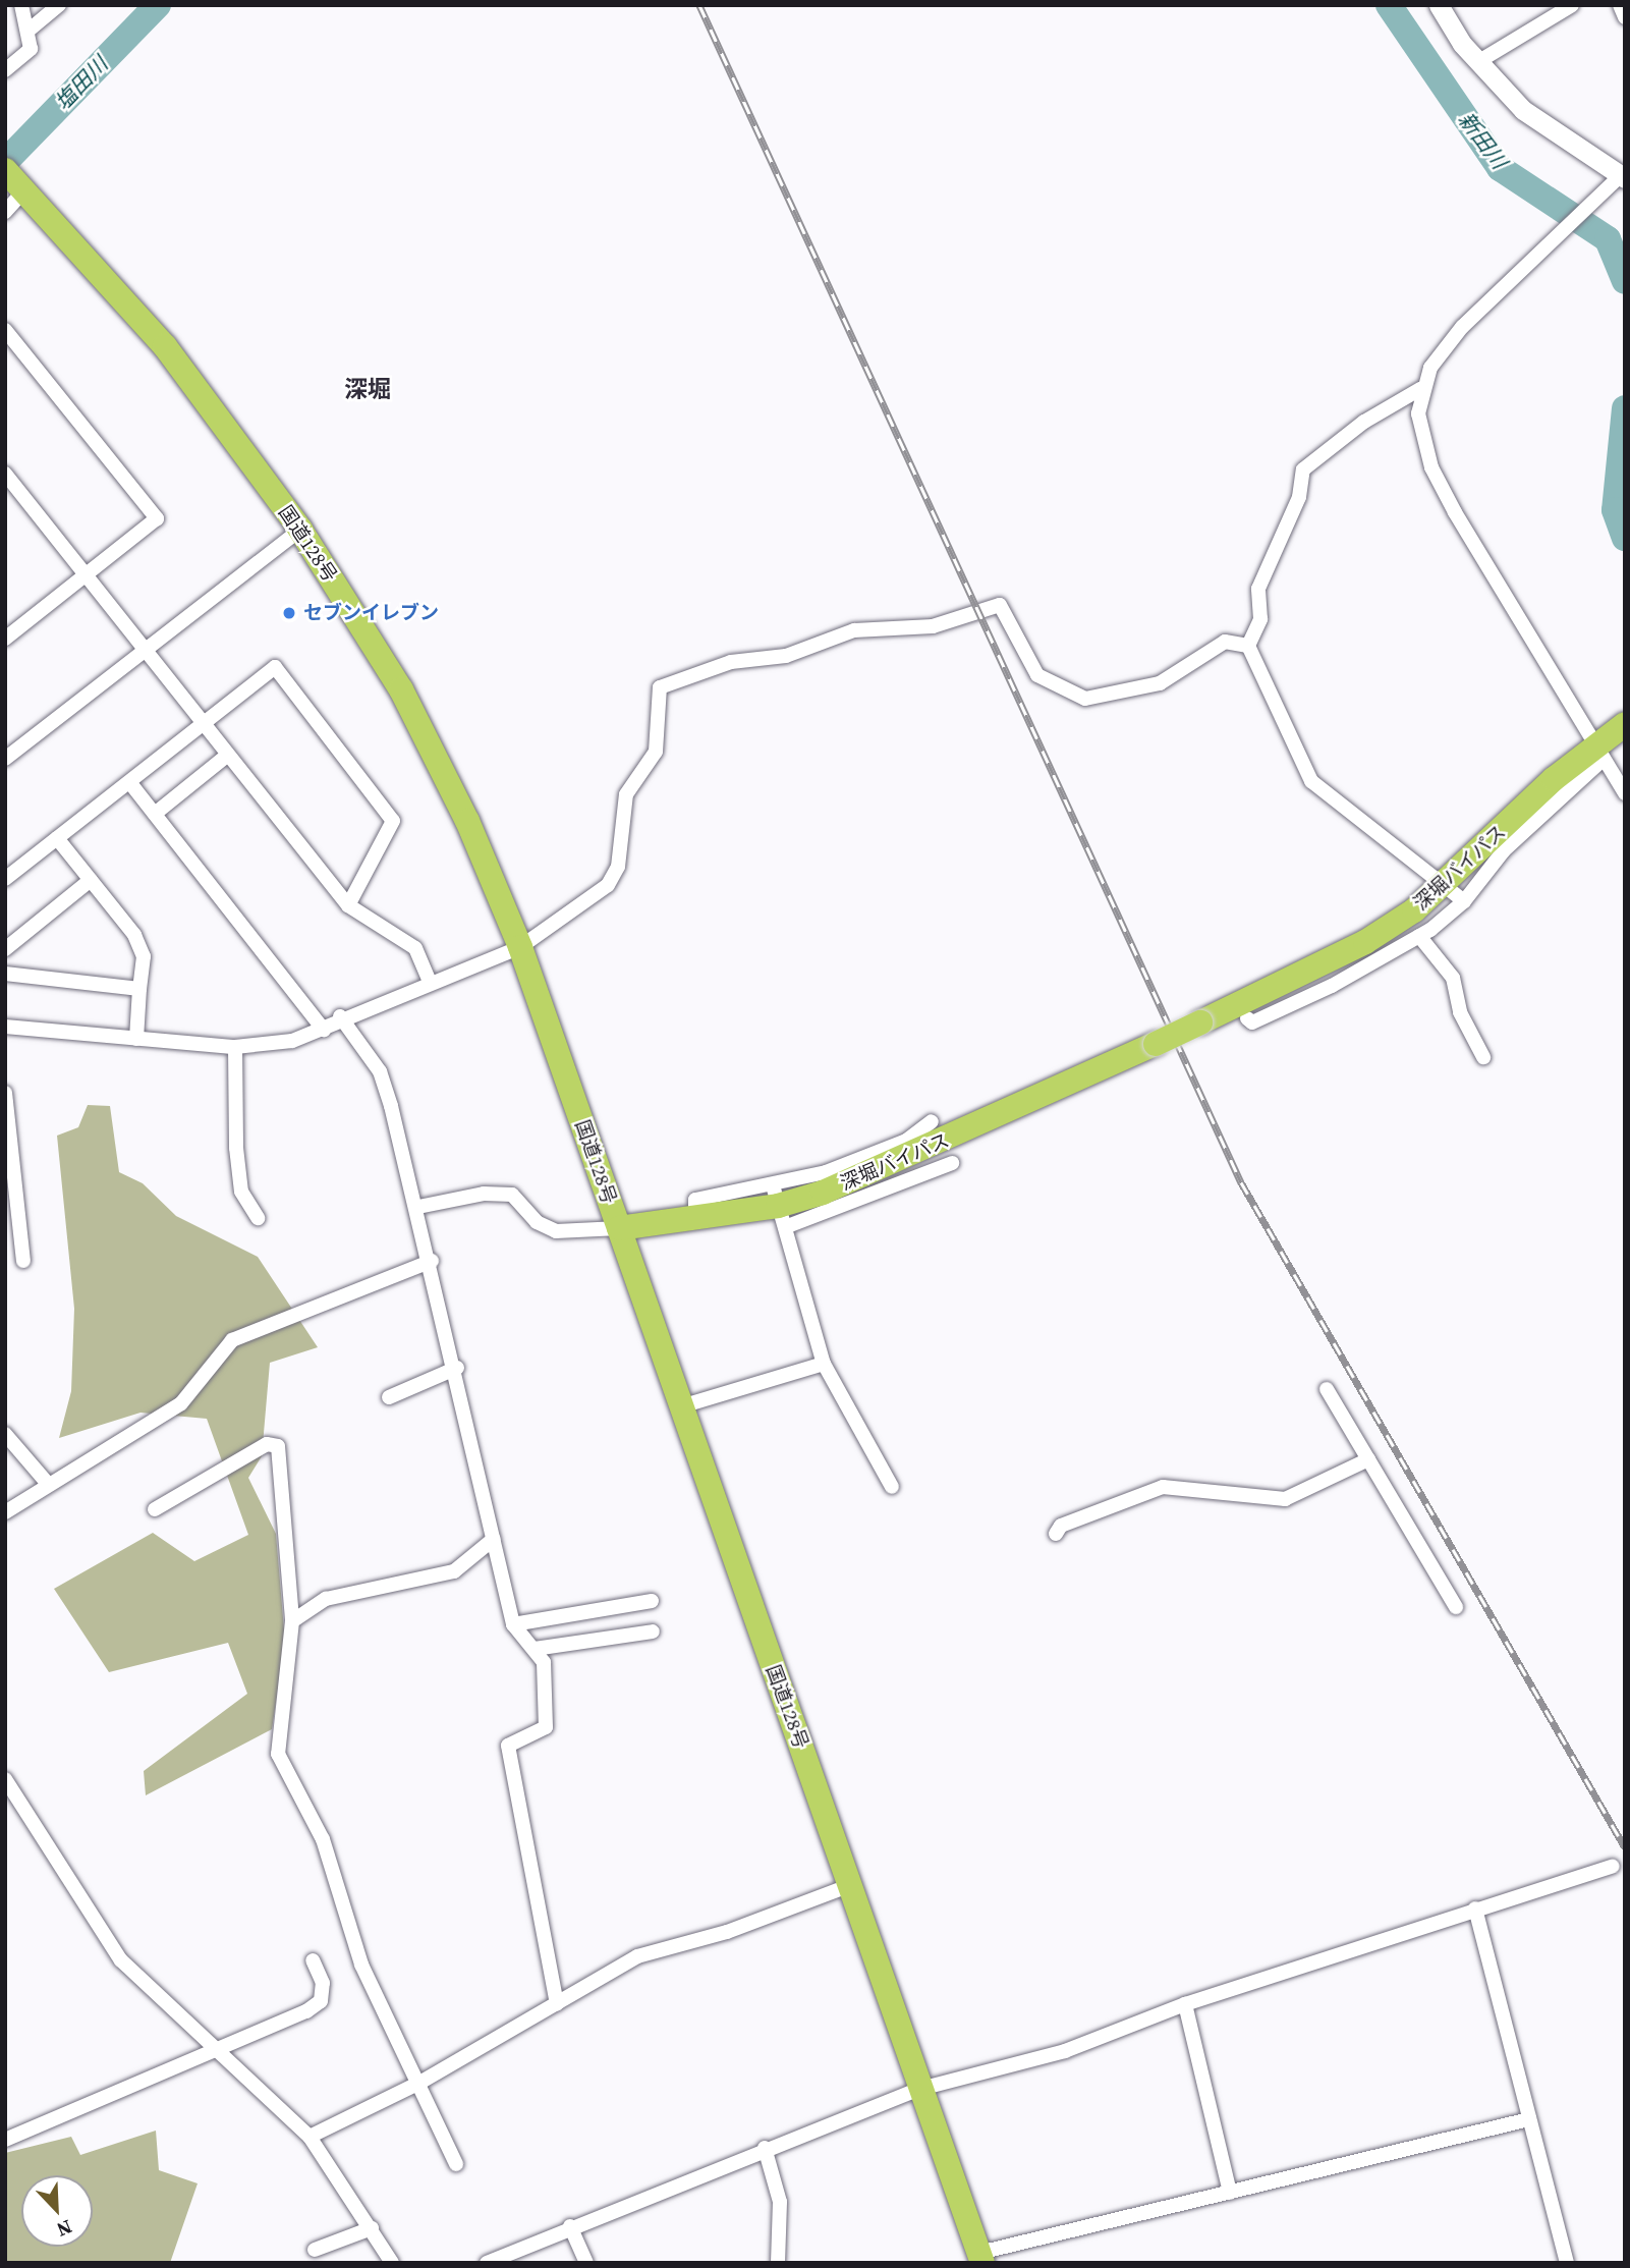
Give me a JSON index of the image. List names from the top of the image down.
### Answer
{
  "streets": {
    "highway": ["国道128号", "深堀バイパス"]
  },
  "crossings": [
    ["国道128号", "深堀バイパス"]
  ],
  "districts": ["深堀"],
  "water": ["塩田川", "新田川"],
  "places": ["セブンイレブン"],
  "north": "bottom right"
}
